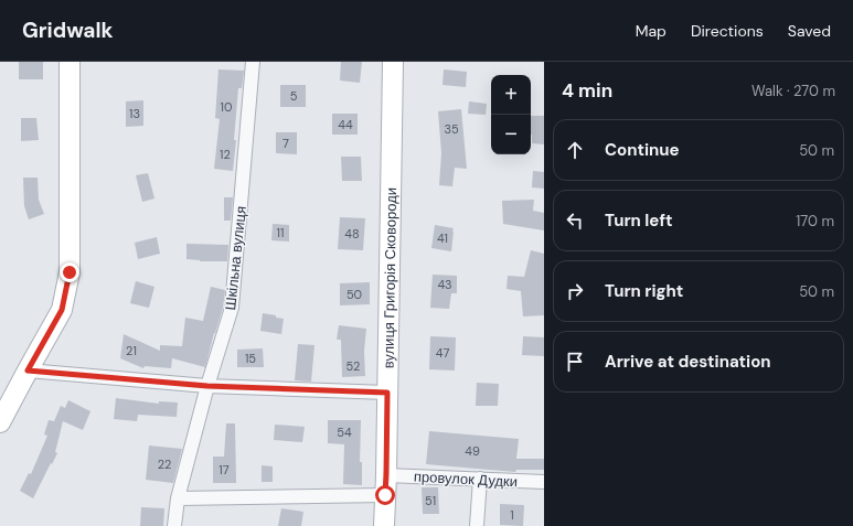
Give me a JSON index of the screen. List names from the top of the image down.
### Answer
{
  "streets": {
    "street": ["Шкільна вулиця", "вулиця Григорія Сковороди", "провулок Дудки"]
  },
  "crossings": [
    ["вулиця Григорія Сковороди", "провулок Дудки"]
  ],
  "house_numbers": [
    "5",
    "10",
    "13",
    "44",
    "35",
    "7",
    "12",
    "11",
    "48",
    "41",
    "43",
    "50",
    "21",
    "47",
    "15",
    "52",
    "54",
    "49",
    "22",
    "17",
    "51",
    "1"
  ],
  "page": {
    "header": "Gridwalk",
    "nav": ["Map", "Directions", "Saved"],
    "heading": ["4 min", "Walk · 270 m"],
    "map_buttons": ["+", "−"],
    "list": [
      ["Continue", "50 m"],
      ["Turn left", "170 m"],
      ["Turn right", "50 m"],
      "Arrive at destination"
    ]
  }
}
